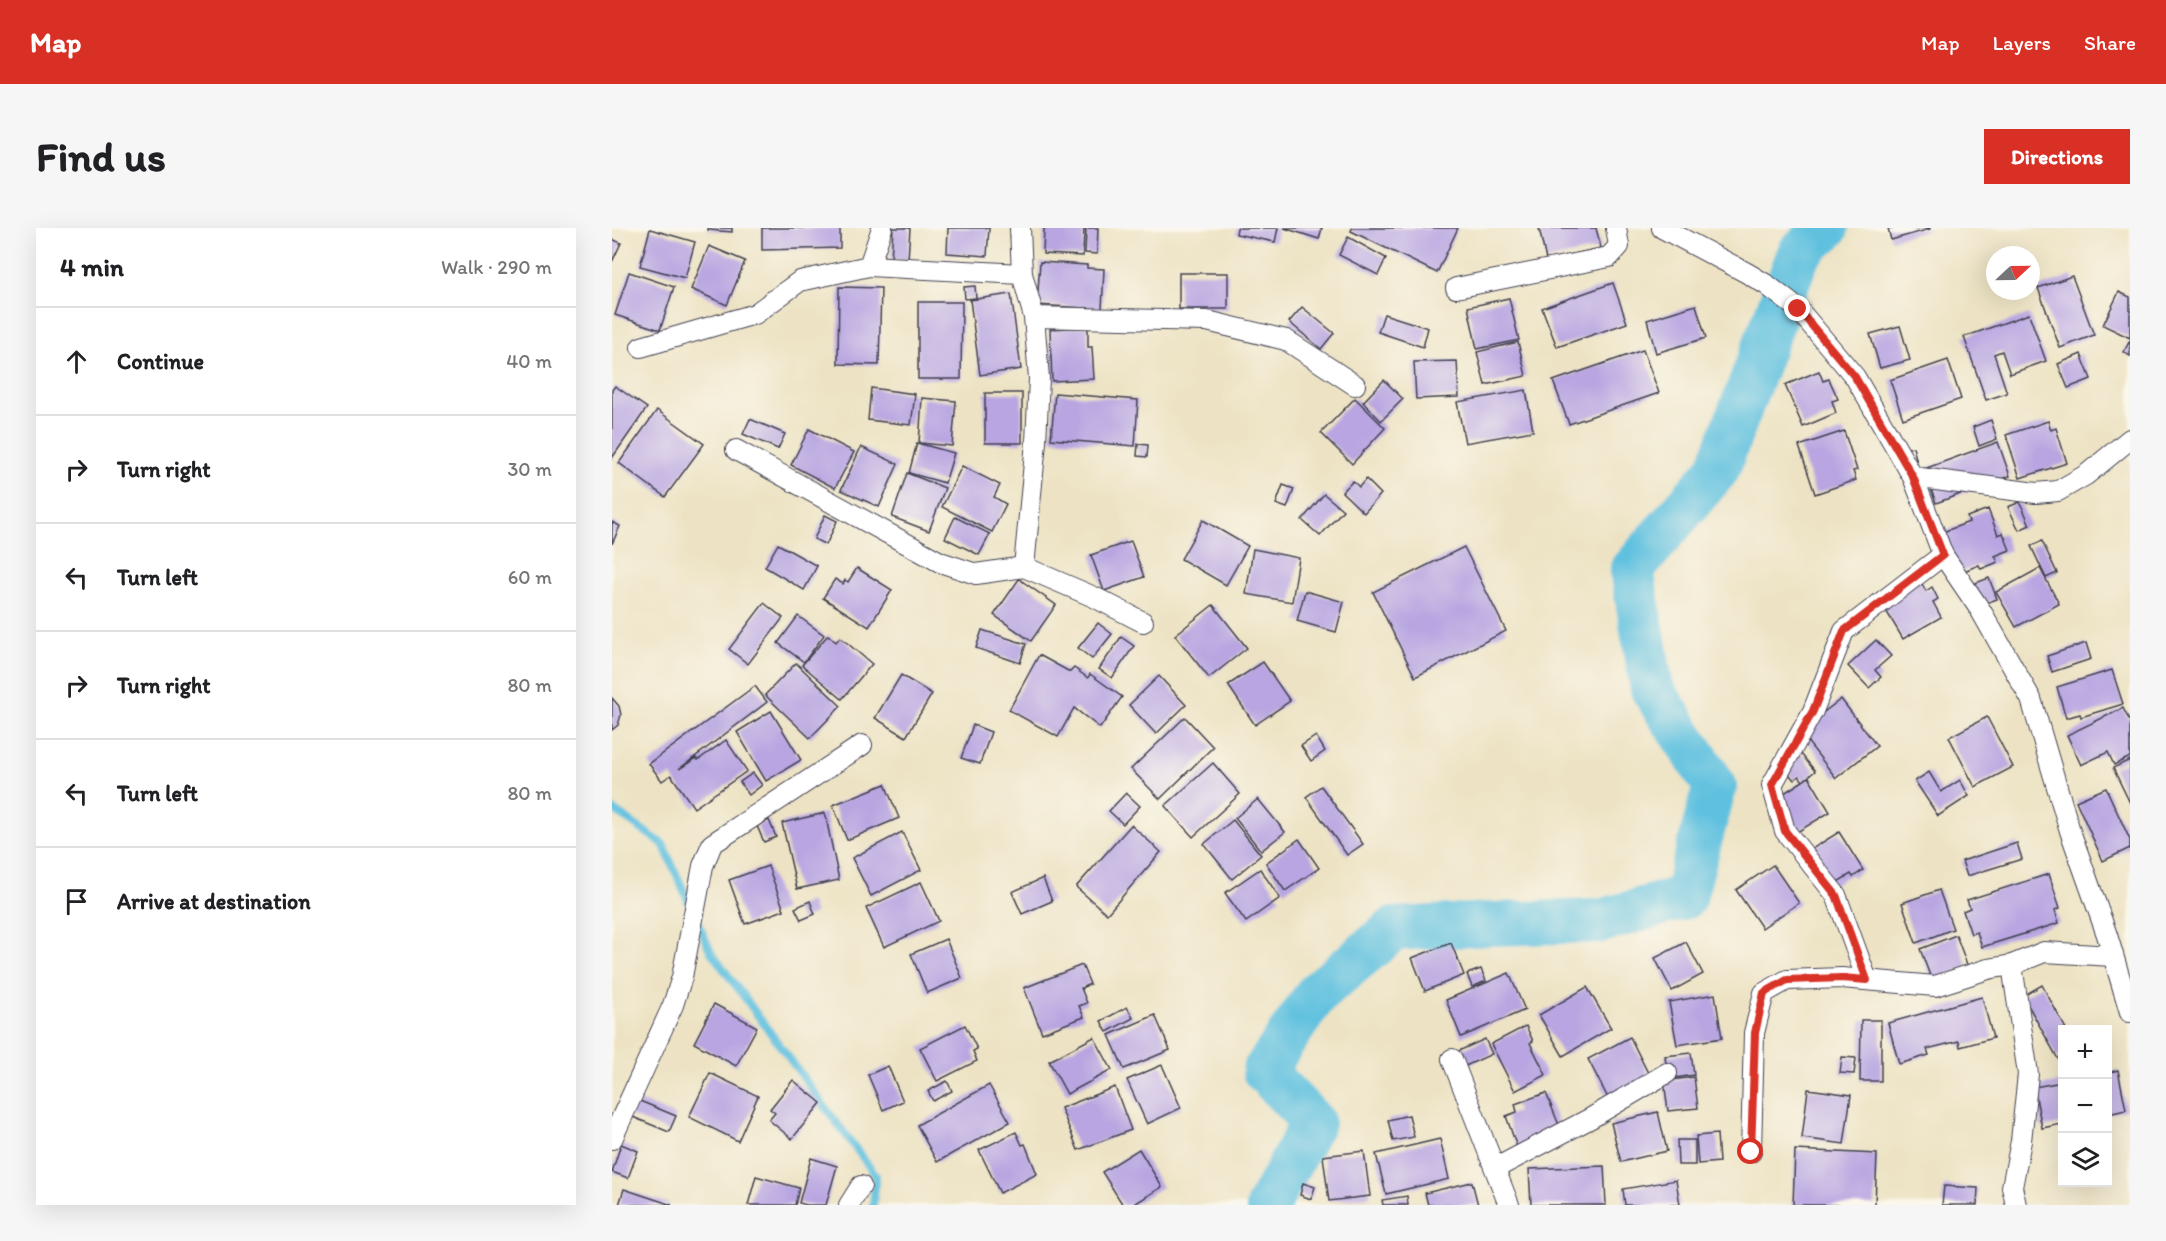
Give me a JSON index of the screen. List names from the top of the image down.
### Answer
{
  "north": "right",
  "page": {
    "header": "Map",
    "nav": ["Map", "Layers", "Share"],
    "buttons": "Directions",
    "title": "Find us",
    "heading": ["4 min", "Walk · 290 m"],
    "list": [
      ["Continue", "40 m"],
      ["Turn right", "30 m"],
      ["Turn left", "60 m"],
      ["Turn right", "80 m"],
      ["Turn left", "80 m"],
      "Arrive at destination"
    ],
    "map_buttons": ["+", "−"]
  }
}
